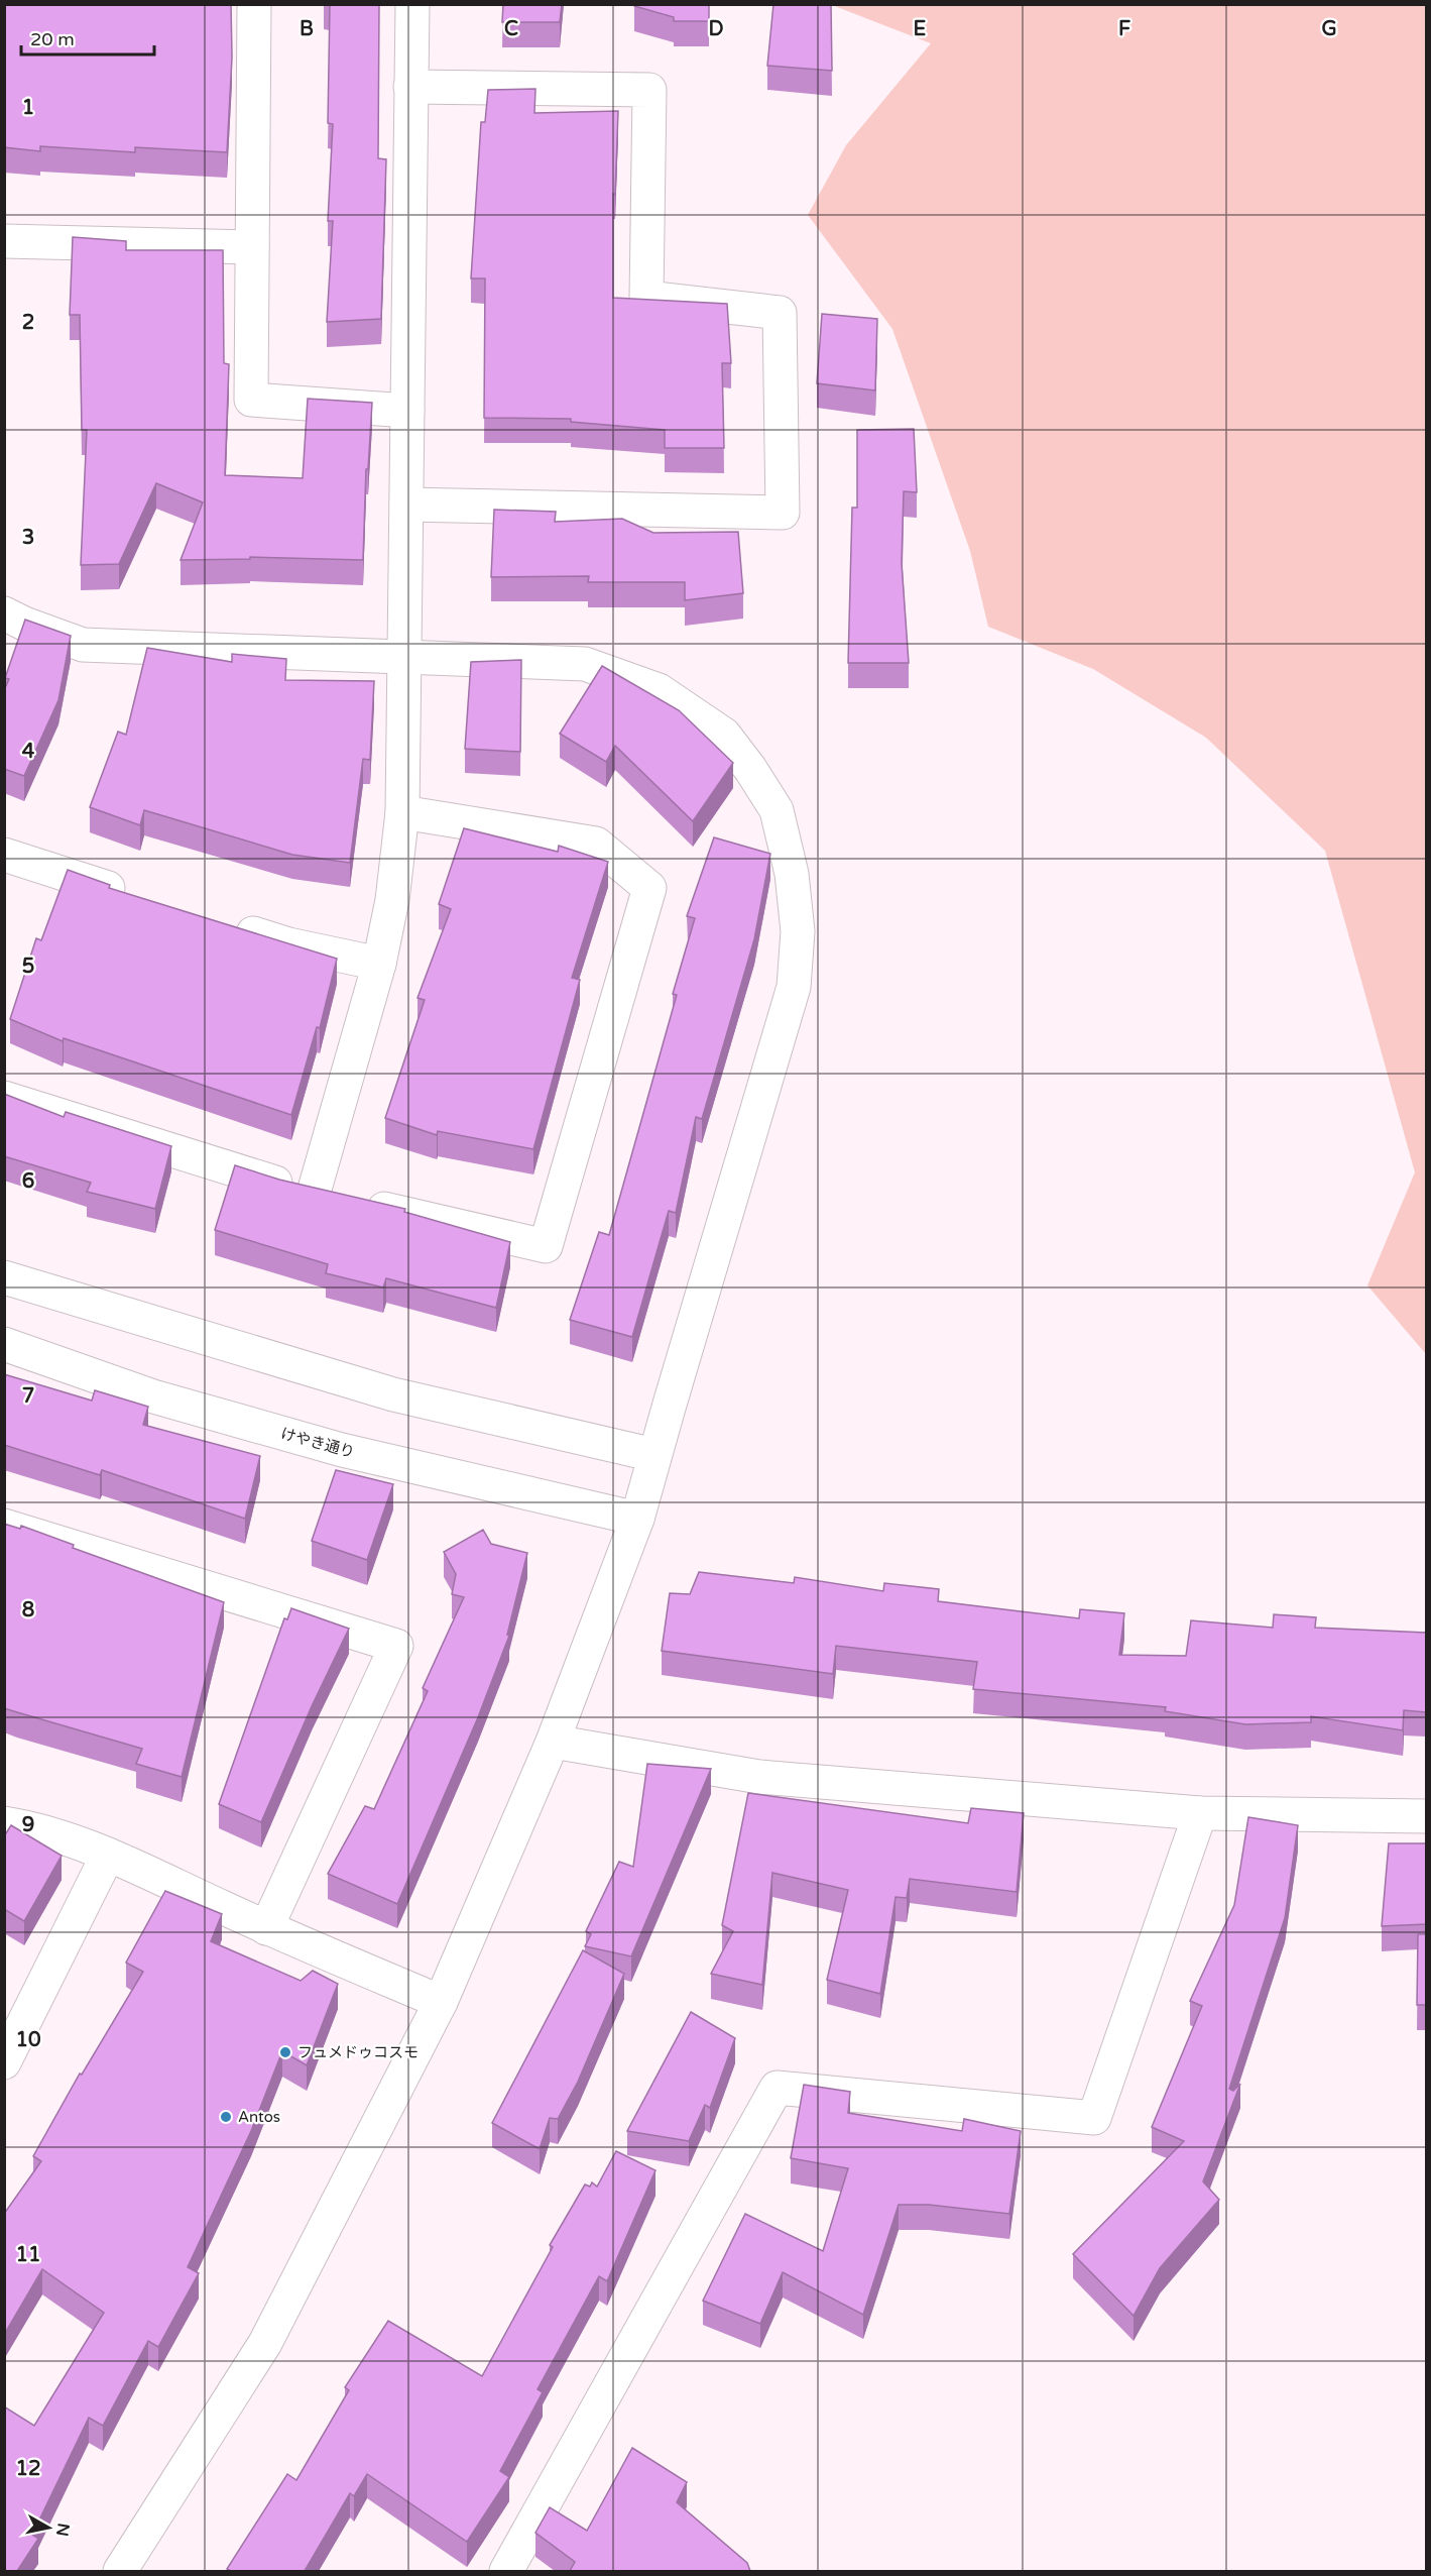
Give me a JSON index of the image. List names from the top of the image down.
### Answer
{
  "streets": {
    "street": ["けやき通り"]
  },
  "places": ["フュメドゥコスモ", "Antos"],
  "scale_bar": "20 m",
  "north": "right",
  "grid": {
    "columns": [
      "B",
      "C",
      "D",
      "E",
      "F",
      "G"
    ],
    "rows": [
      "1",
      "2",
      "3",
      "4",
      "5",
      "6",
      "7",
      "8",
      "9",
      "10",
      "11",
      "12"
    ]
  }
}
